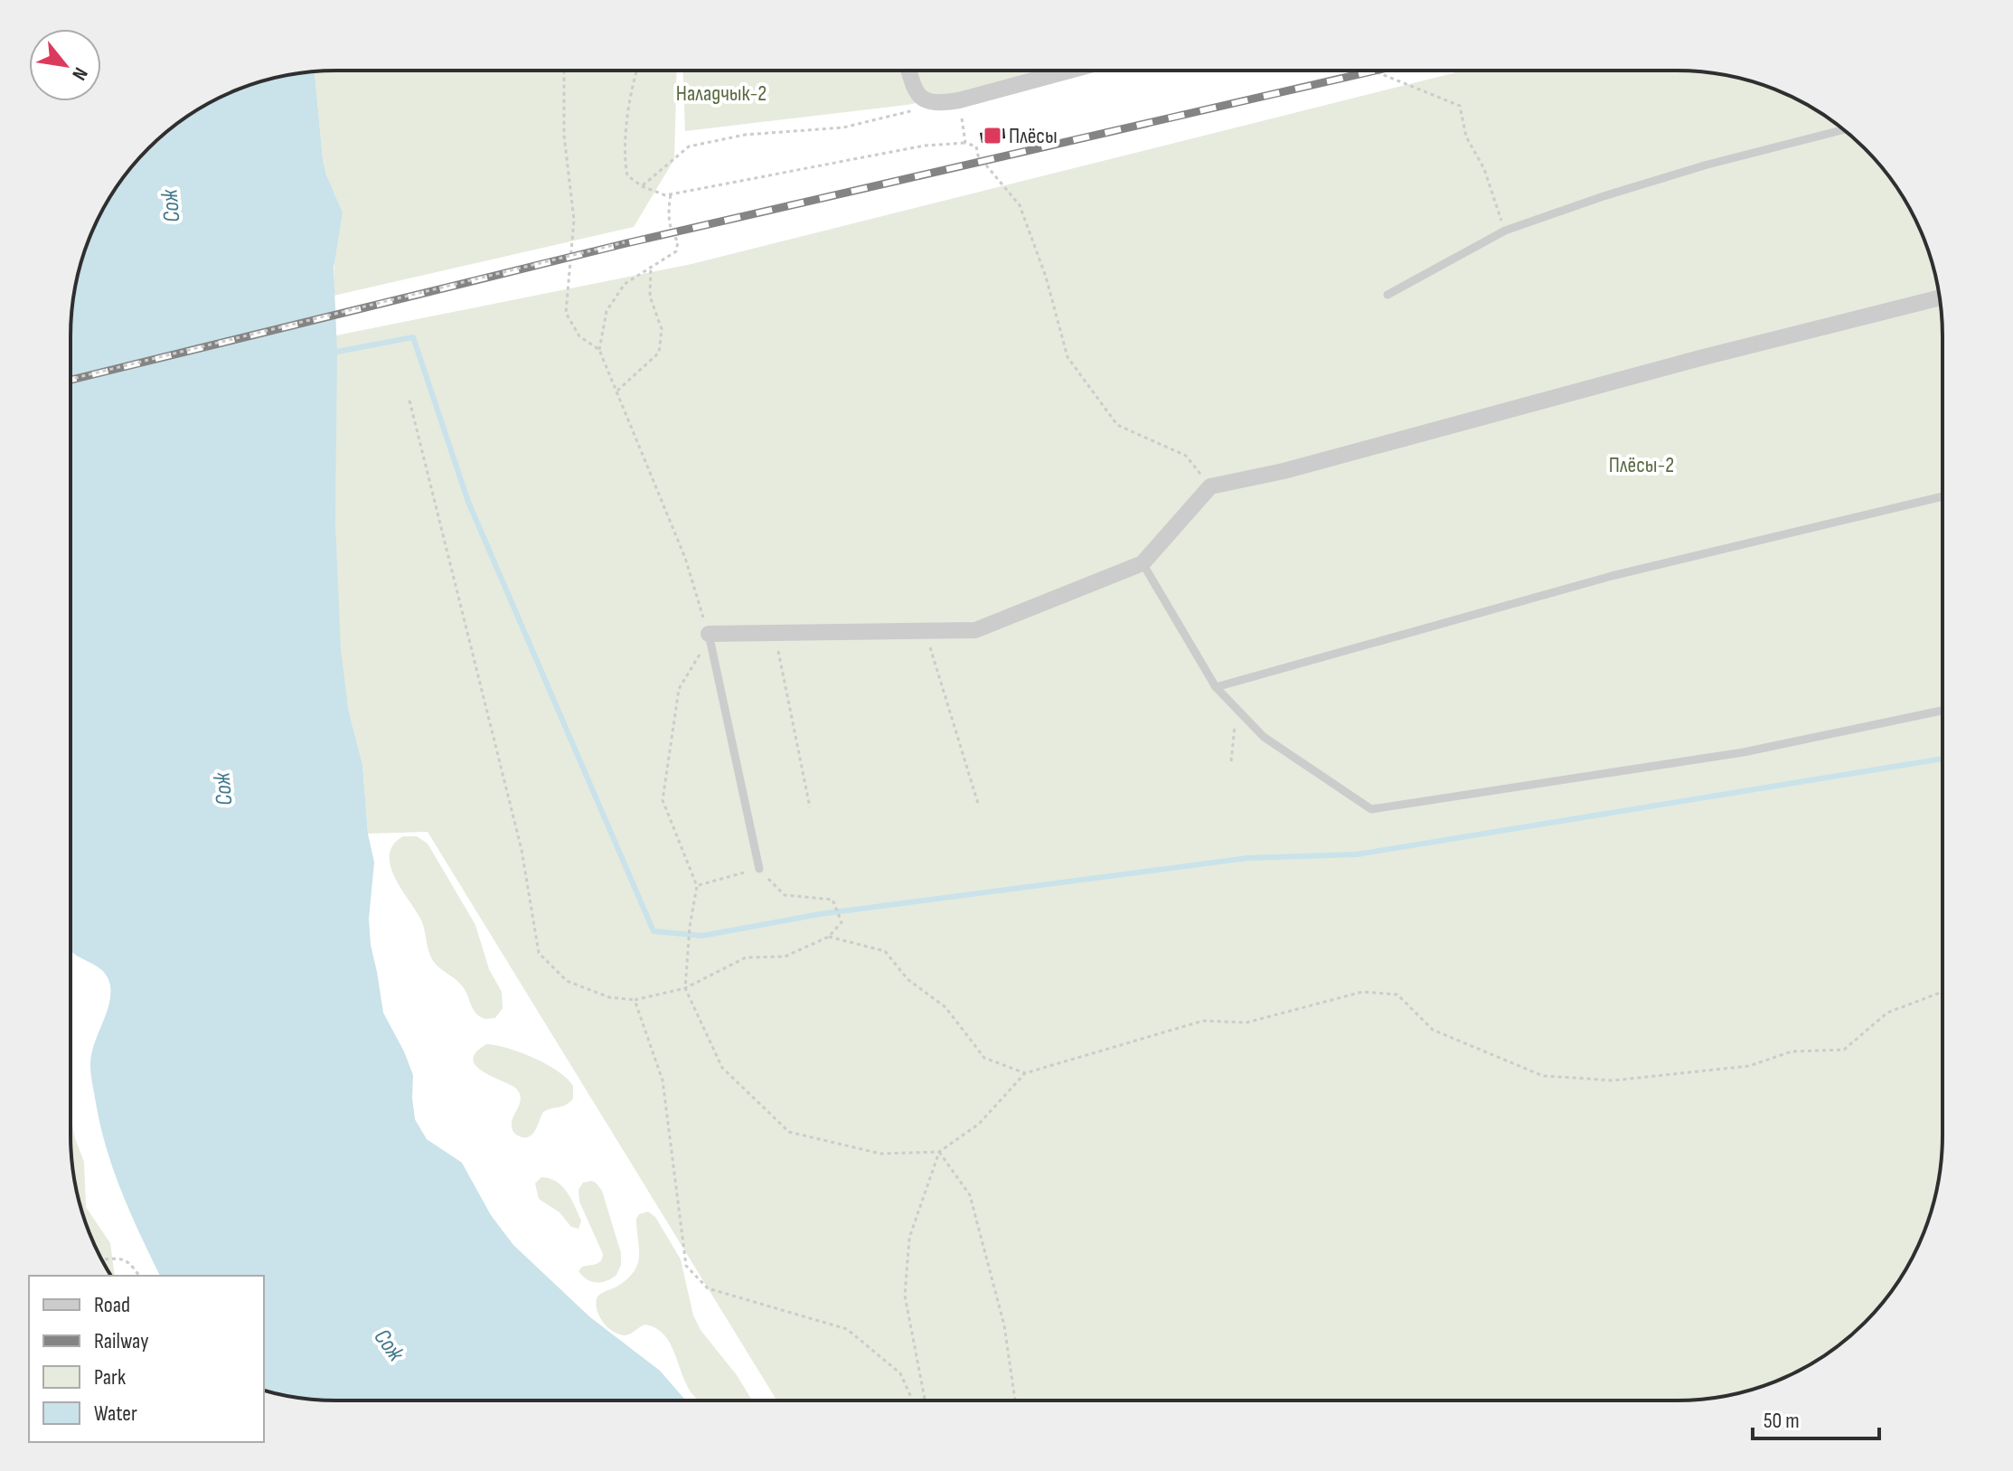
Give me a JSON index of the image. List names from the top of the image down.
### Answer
{
  "water": ["Сож"],
  "parks": ["Наладчык-2", "Плёсы-2"],
  "places": {
    "transit": ["Плёсы"]
  },
  "legend": [
    "Road",
    "Railway",
    "Park",
    "Water"
  ],
  "scale_bar": "50 m",
  "north": "bottom right"
}
